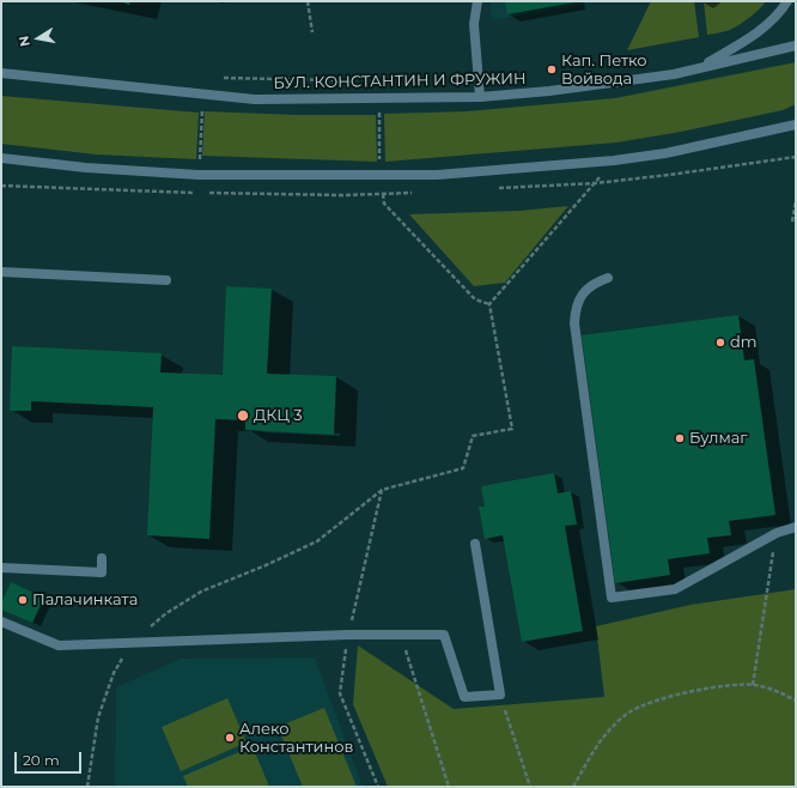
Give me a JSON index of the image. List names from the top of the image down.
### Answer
{
  "streets": {
    "street": ["БУЛ. КОНСТАНТИН И ФРУЖИН"]
  },
  "places": [
    "Кап. Петко Войвода",
    "dm",
    "ДКЦ 3",
    "Булмаг",
    "Палачинката",
    "Алеко Константинов"
  ],
  "scale_bar": "20 m",
  "north": "left"
}
